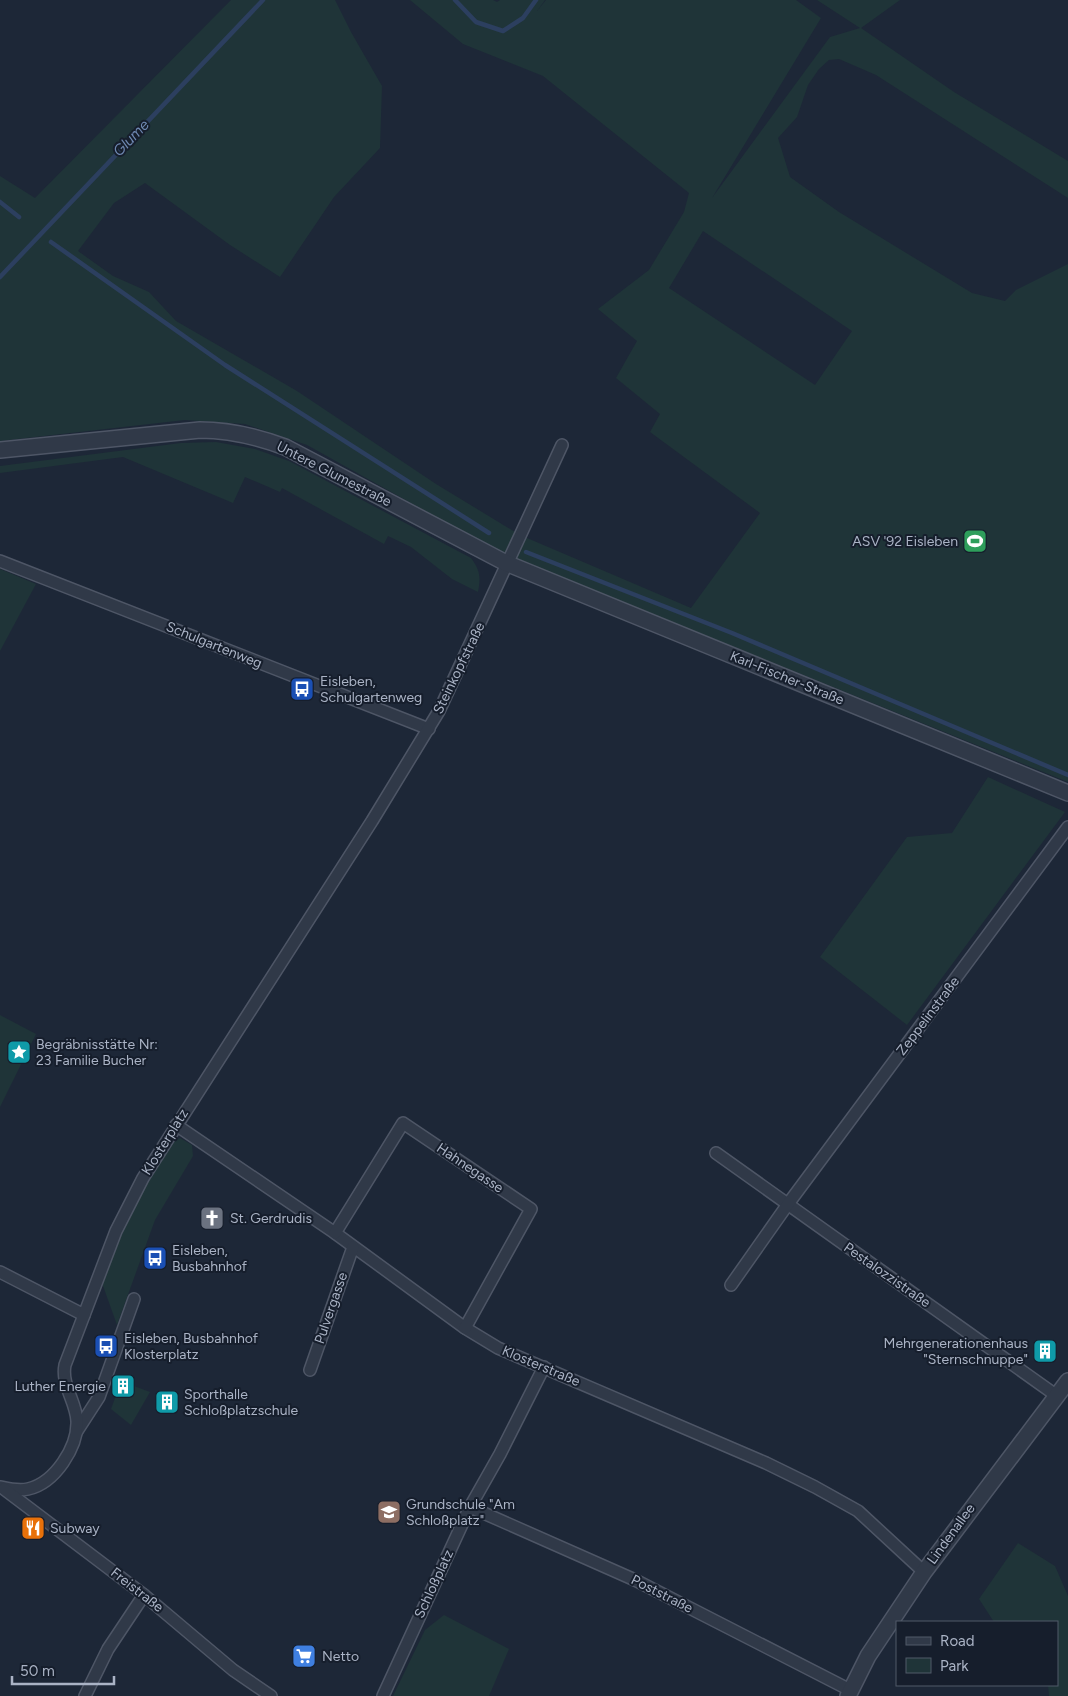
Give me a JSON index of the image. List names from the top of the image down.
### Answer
{
  "streets": {
    "street": [
      "Untere Glumestraße",
      "Schulgartenweg",
      "Steinkopfstraße",
      "Karl-Fischer-Straße",
      "Zeppelinstraße",
      "Klosterplatz",
      "Hahnegasse",
      "Pestalozzistraße",
      "Pulvergasse",
      "Klosterstraße",
      "Lindenallee",
      "Schloßplatz",
      "Freistraße",
      "Poststraße"
    ]
  },
  "crossings": [
    ["Untere Glumestraße", "Steinkopfstraße"],
    ["Untere Glumestraße", "Karl-Fischer-Straße"],
    ["Schulgartenweg", "Steinkopfstraße"],
    ["Steinkopfstraße", "Karl-Fischer-Straße"],
    ["Steinkopfstraße", "Klosterplatz"],
    ["Zeppelinstraße", "Pestalozzistraße"],
    ["Klosterplatz", "Klosterstraße"],
    ["Hahnegasse", "Klosterstraße"],
    ["Pestalozzistraße", "Lindenallee"],
    ["Pulvergasse", "Klosterstraße"],
    ["Klosterstraße", "Lindenallee"],
    ["Klosterstraße", "Schloßplatz"],
    ["Lindenallee", "Poststraße"],
    ["Schloßplatz", "Poststraße"]
  ],
  "water": ["Glume"],
  "places": {
    "sports": ["ASV '92 Eisleben"],
    "bus stop": ["Eisleben, Schulgartenweg", "Eisleben, Busbahnhof", "Eisleben, Busbahnhof Klosterplatz"],
    "place": ["Begräbnisstätte Nr: 23 Familie Bucher"],
    "church": ["St. Gerdrudis"],
    "building": ["Mehrgenerationenhaus \"Sternschnuppe\"", "Luther Energie", "Sporthalle Schloßplatzschule"],
    "school or university": ["Grundschule \"Am Schloßplatz\""],
    "restaurant": ["Subway"],
    "supermarket": ["Netto"]
  },
  "legend": ["Road", "Park"],
  "scale_bar": "50 m"
}
